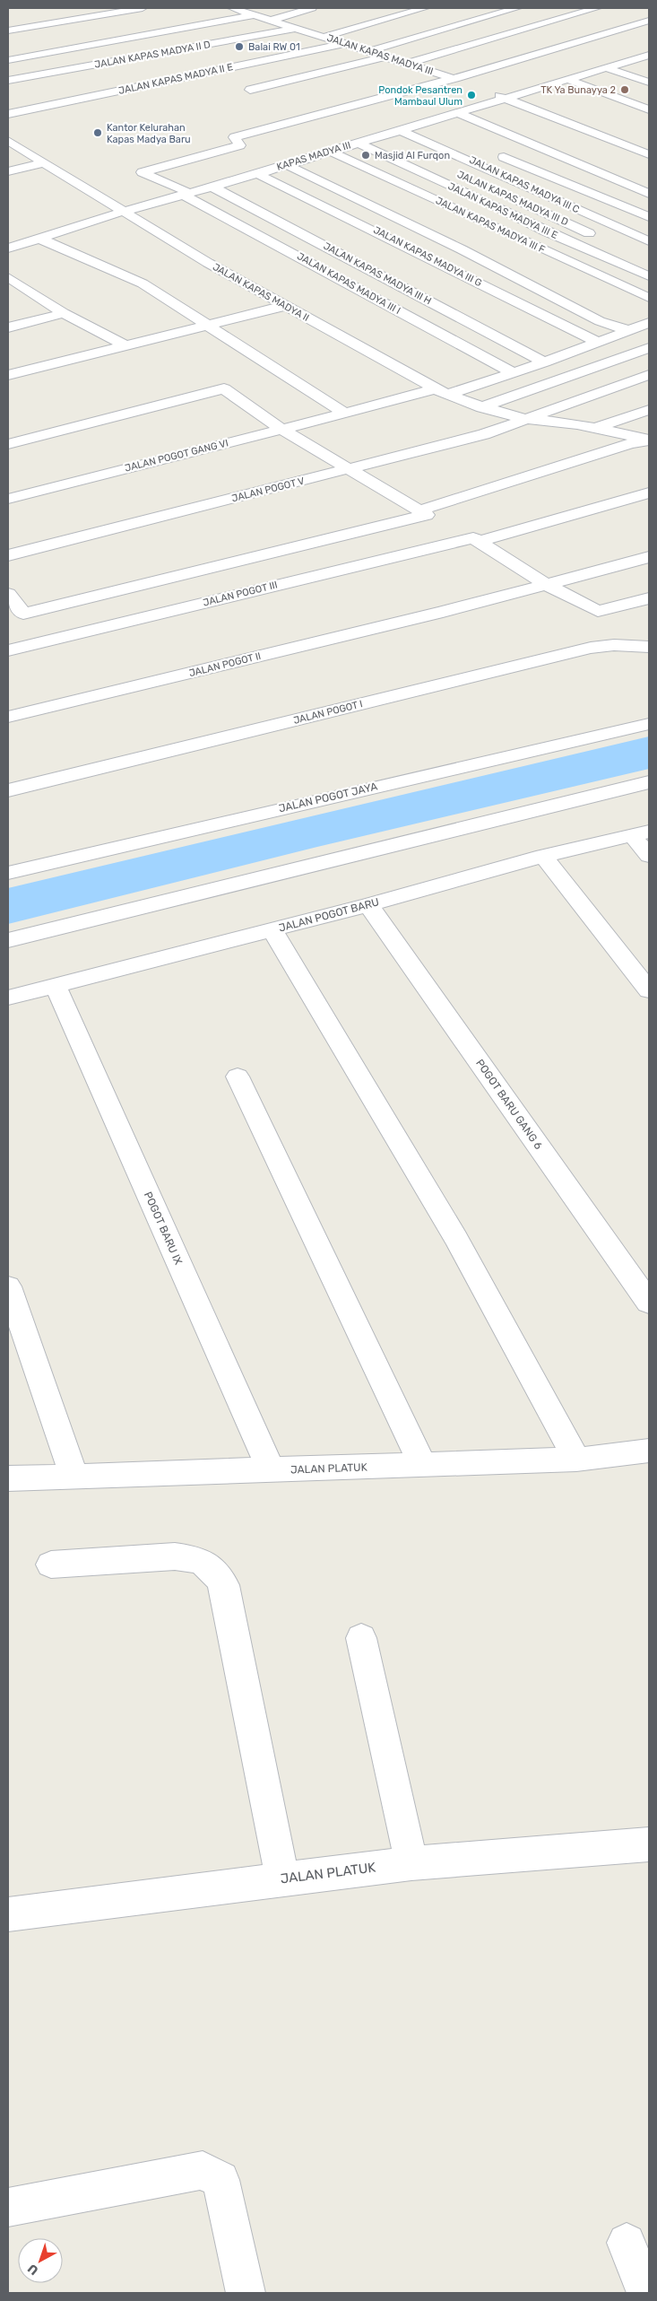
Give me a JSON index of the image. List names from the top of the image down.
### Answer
{
  "streets": {
    "street": [
      "JALAN KAPAS MADYA II D",
      "JALAN KAPAS MADYA III",
      "JALAN KAPAS MADYA II E",
      "KAPAS MADYA III",
      "JALAN KAPAS MADYA III C",
      "JALAN KAPAS MADYA III D",
      "JALAN KAPAS MADYA III E",
      "JALAN KAPAS MADYA III F",
      "JALAN KAPAS MADYA III G",
      "JALAN KAPAS MADYA III H",
      "JALAN KAPAS MADYA III I",
      "JALAN KAPAS MADYA II",
      "JALAN POGOT GANG VI",
      "JALAN POGOT V",
      "JALAN POGOT III",
      "JALAN POGOT II",
      "JALAN POGOT I",
      "JALAN POGOT JAYA",
      "JALAN POGOT BARU",
      "POGOT BARU GANG 6",
      "POGOT BARU IX",
      "JALAN PLATUK"
    ]
  },
  "crossings": [
    ["JALAN KAPAS MADYA II D", "JALAN KAPAS MADYA III"],
    ["JALAN KAPAS MADYA III", "JALAN KAPAS MADYA II E"],
    ["KAPAS MADYA III", "JALAN KAPAS MADYA III C"],
    ["KAPAS MADYA III", "JALAN KAPAS MADYA III E"],
    ["KAPAS MADYA III", "JALAN KAPAS MADYA III F"],
    ["KAPAS MADYA III", "JALAN KAPAS MADYA III G"],
    ["KAPAS MADYA III", "JALAN KAPAS MADYA III H"],
    ["KAPAS MADYA III", "JALAN KAPAS MADYA III I"],
    ["KAPAS MADYA III", "JALAN KAPAS MADYA II"],
    ["JALAN KAPAS MADYA III G", "JALAN POGOT GANG VI"],
    ["JALAN KAPAS MADYA III H", "JALAN POGOT GANG VI"],
    ["JALAN KAPAS MADYA III I", "JALAN POGOT GANG VI"],
    ["JALAN KAPAS MADYA II", "JALAN POGOT GANG VI"],
    ["JALAN KAPAS MADYA II", "JALAN POGOT V"],
    ["JALAN POGOT BARU", "POGOT BARU GANG 6"],
    ["JALAN POGOT BARU", "POGOT BARU IX"],
    ["POGOT BARU IX", "JALAN PLATUK"]
  ],
  "places": [
    "Balai RW 01",
    "TK Ya Bunayya 2",
    "Pondok Pesantren Mambaul Ulum",
    "Kantor Kelurahan Kapas Madya Baru",
    "Masjid Al Furqon"
  ],
  "north": "bottom left"
}
